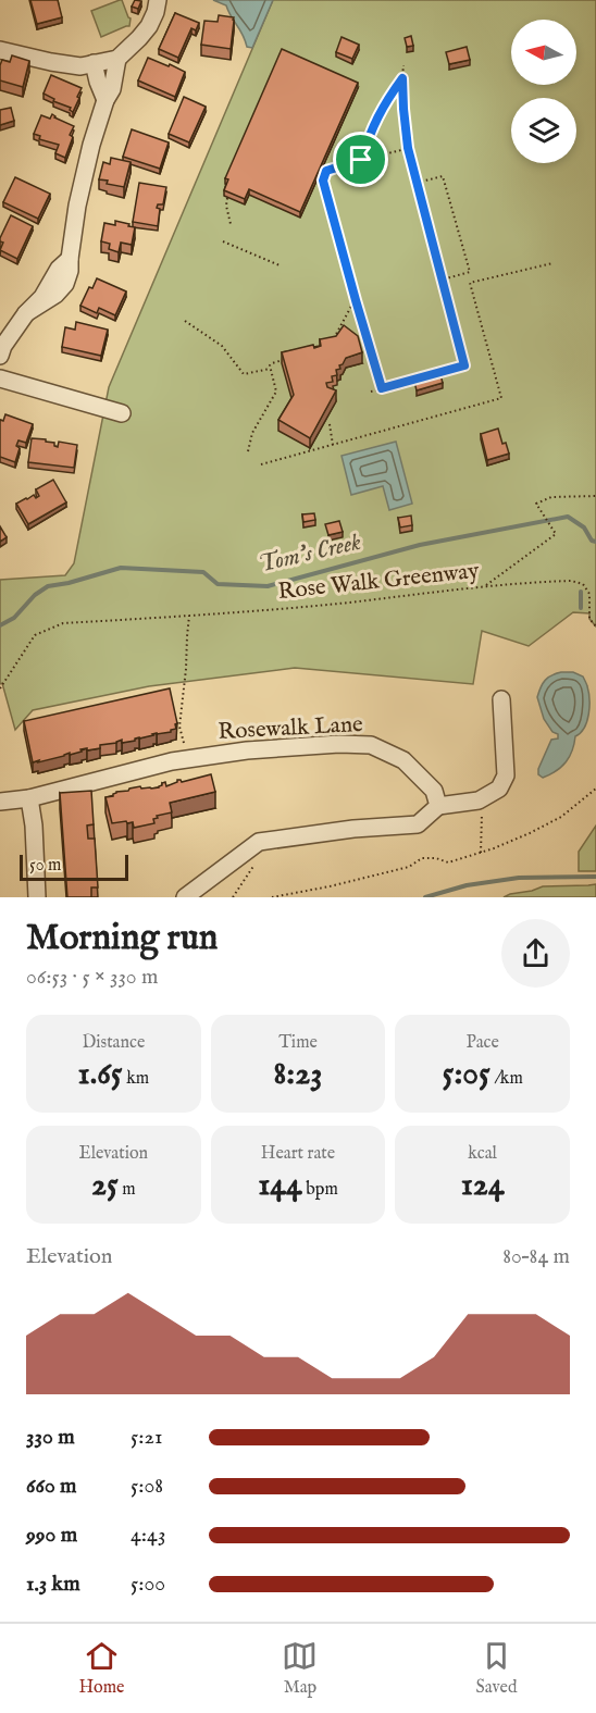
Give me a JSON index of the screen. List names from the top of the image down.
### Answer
{
  "streets": {
    "street": ["Rosewalk Lane"],
    "path": ["Rose Walk Greenway"]
  },
  "water": ["Tom's Creek"],
  "scale_bar": "50 m",
  "north": "left",
  "page": {
    "scale": "50 m",
    "heading": ["Morning run", "06:53 · 5 × 330 m"],
    "stats": [
      ["Distance", "1.65 km"],
      ["Time", "8:23"],
      ["Pace", "5:05 /km"],
      ["Elevation", "25 m"],
      ["Heart rate", "144 bpm"],
      ["kcal", "124"]
    ],
    "chart": ["Elevation", "80–84 m"],
    "list": [
      {
        "name": "330 m",
        "note": "5:21"
      },
      {
        "name": "660 m",
        "note": "5:08"
      },
      {
        "name": "990 m",
        "note": "4:43"
      },
      {
        "name": "1.3 km",
        "note": "5:00"
      }
    ],
    "tabs": ["Home", "Map", "Saved"]
  }
}
